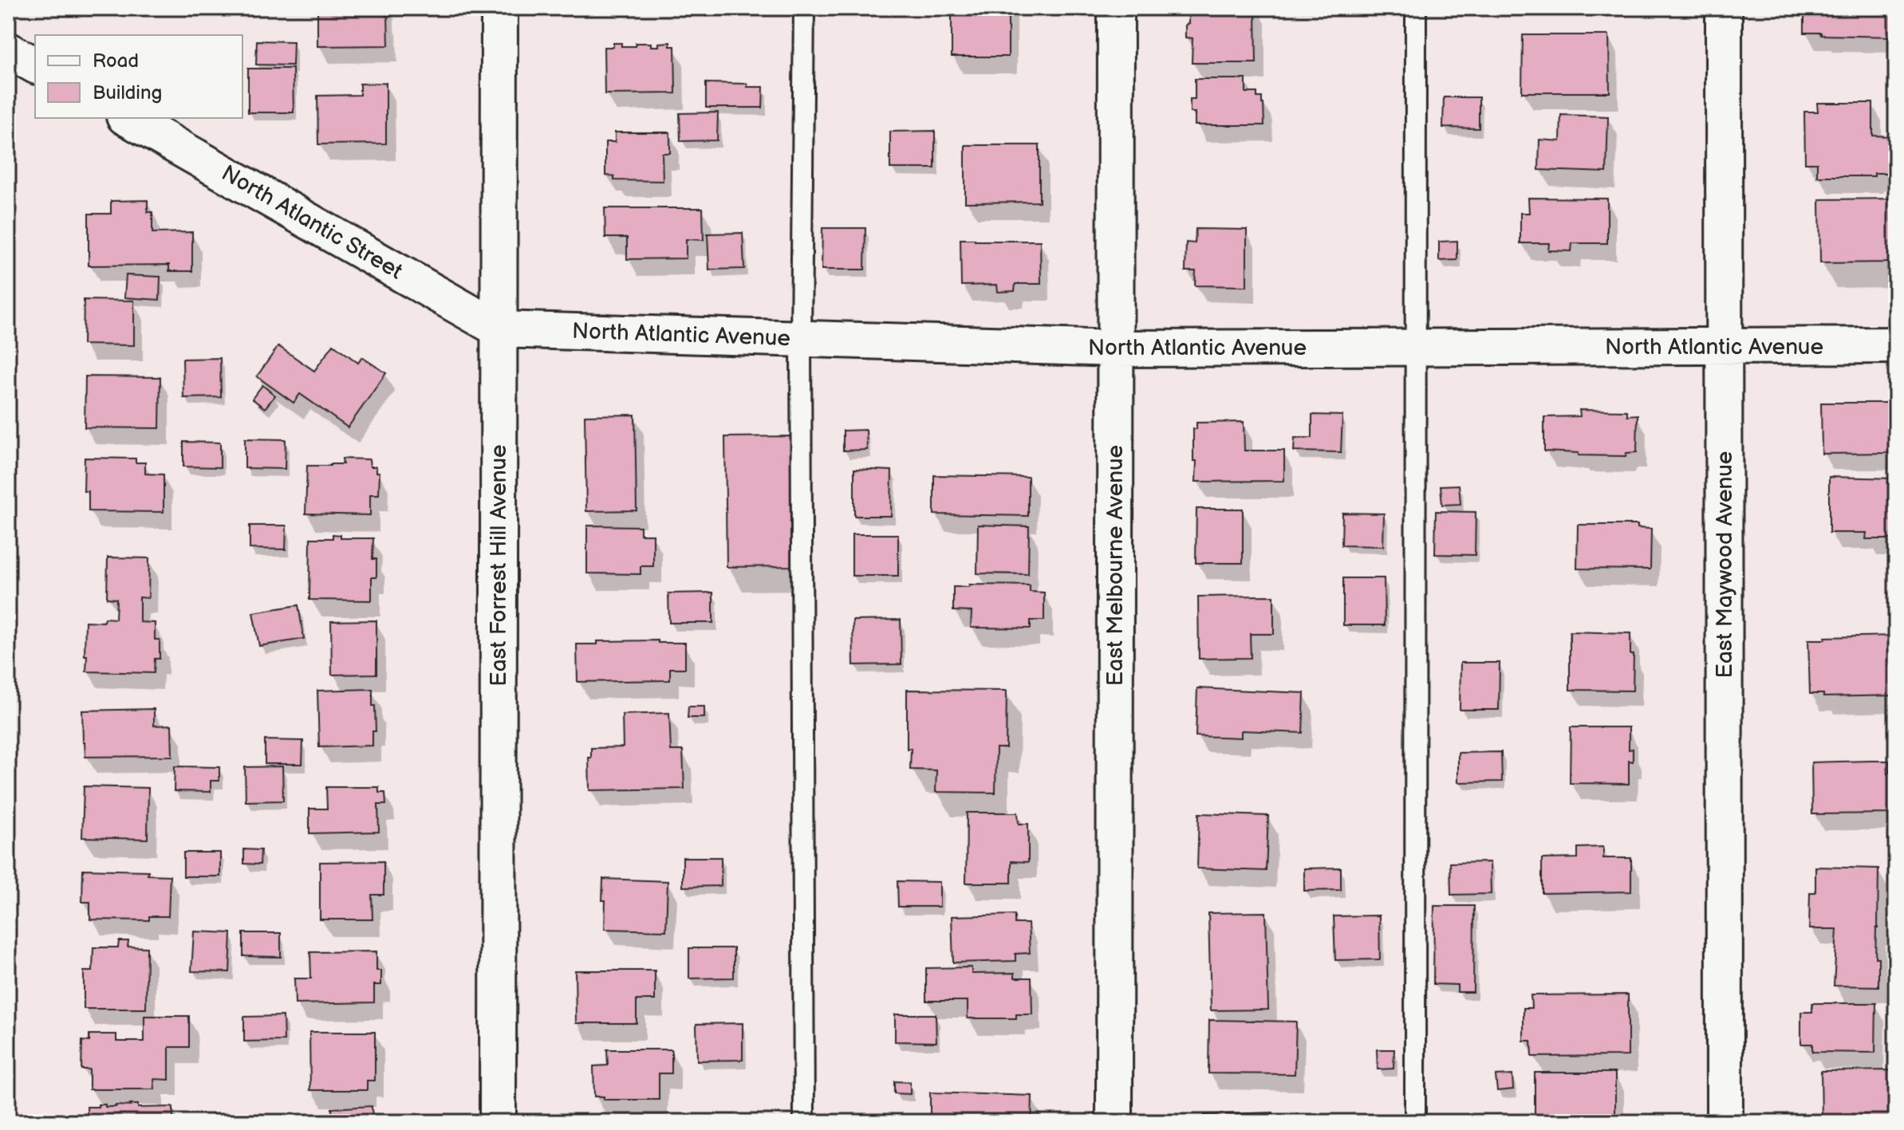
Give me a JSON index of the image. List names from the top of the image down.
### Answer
{
  "streets": {
    "street": [
      "North Atlantic Street",
      "North Atlantic Avenue",
      "East Maywood Avenue",
      "East Forrest Hill Avenue",
      "East Melbourne Avenue"
    ]
  },
  "crossings": [
    ["North Atlantic Street", "North Atlantic Avenue"],
    ["North Atlantic Street", "East Forrest Hill Avenue"],
    ["North Atlantic Avenue", "East Maywood Avenue"],
    ["North Atlantic Avenue", "East Forrest Hill Avenue"],
    ["North Atlantic Avenue", "East Melbourne Avenue"]
  ],
  "legend": ["Road", "Building"]
}
